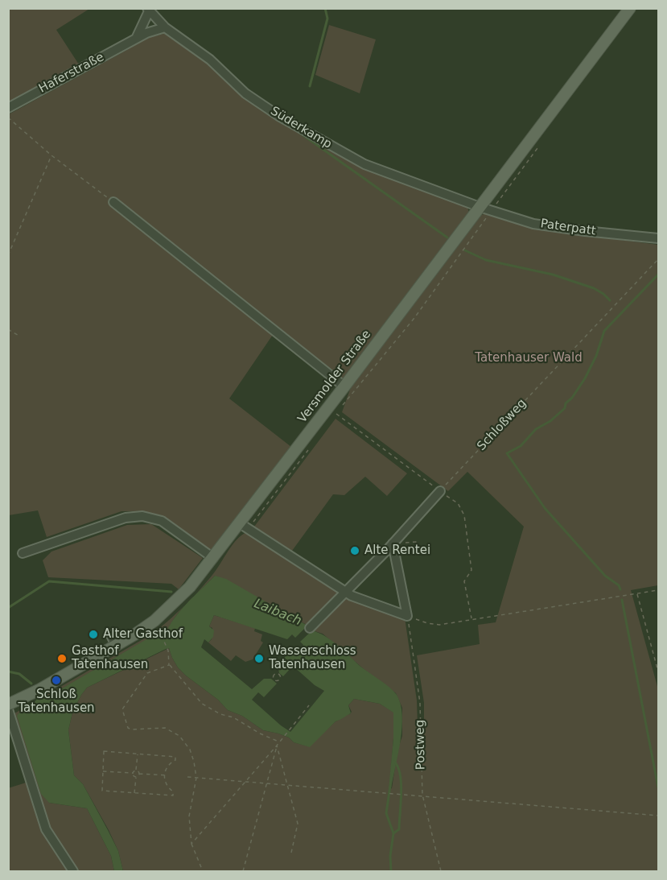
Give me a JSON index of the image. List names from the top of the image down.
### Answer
{
  "streets": {
    "main road": ["Versmolder Straße"],
    "street": ["Haferstraße", "Süderkamp", "Paterpatt"],
    "path": ["Schloßweg", "Postweg"]
  },
  "crossings": [
    ["Haferstraße", "Süderkamp"],
    ["Süderkamp", "Paterpatt"],
    ["Süderkamp", "Versmolder Straße"],
    ["Paterpatt", "Versmolder Straße"]
  ],
  "water": ["Laibach"],
  "parks": ["Tatenhauser Wald"],
  "places": [
    "Alte Rentei",
    "Alter Gasthof",
    "Gasthof Tatenhausen",
    "Wasserschloss Tatenhausen",
    "Schloß Tatenhausen"
  ]
}
